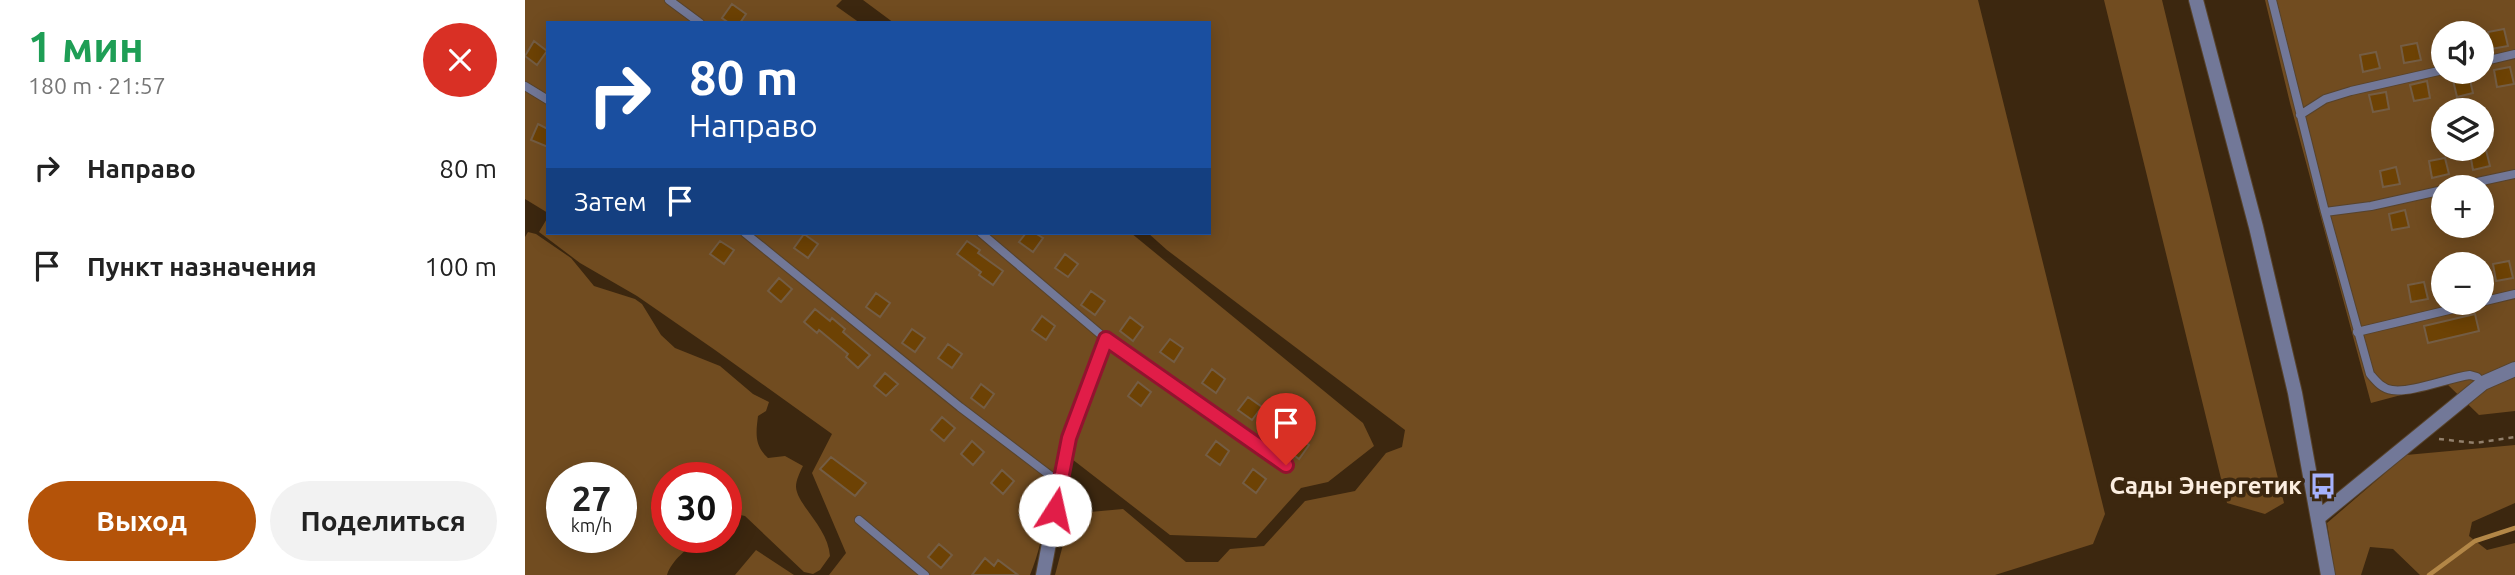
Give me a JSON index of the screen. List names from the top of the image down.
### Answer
{
  "places": {
    "bus stop": ["Сады Энергетик"]
  },
  "page": {
    "heading": ["1 мин", "180 m · 21:57"],
    "map_buttons": ["+", "−"],
    "turn": ["80 m", "Направо"],
    "list": [
      {
        "name": "Направо",
        "value": "80 m"
      },
      {
        "name": "Пункт назначения",
        "value": "100 m"
      }
    ],
    "then": "Затем",
    "speed": "27 km/h",
    "limit": "30",
    "buttons": ["Выход", "Поделиться"]
  }
}
